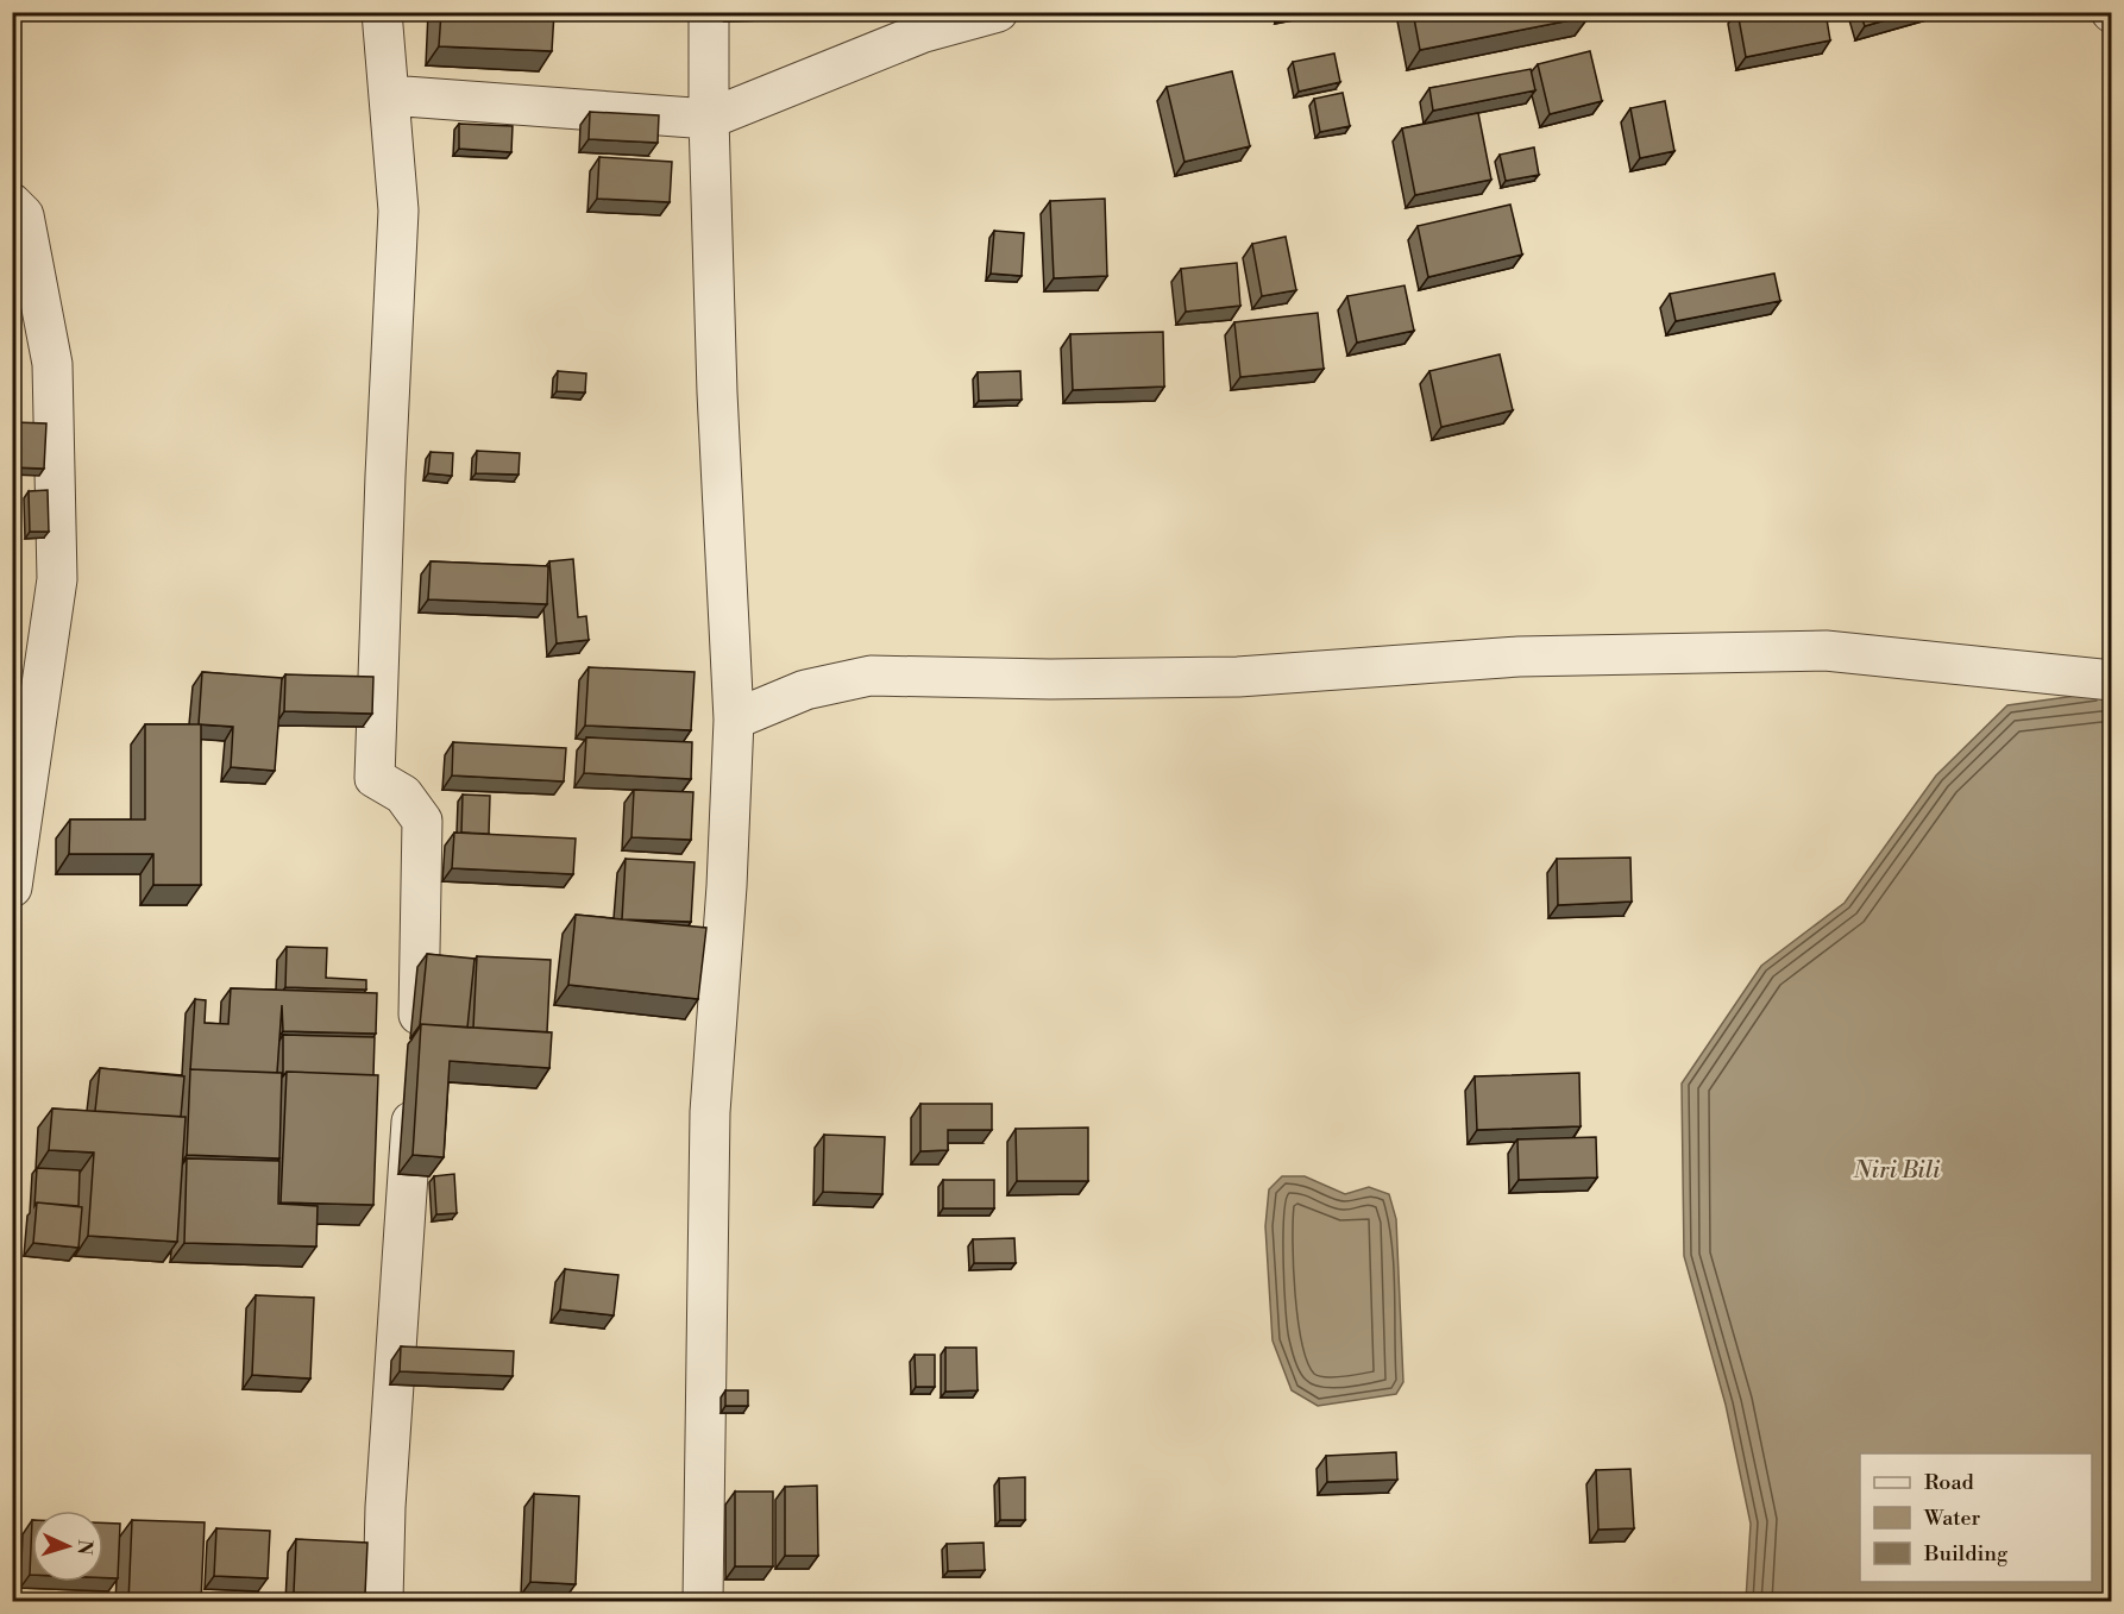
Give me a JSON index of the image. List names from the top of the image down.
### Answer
{
  "water": ["Niri Bili"],
  "legend": ["Road", "Water", "Building"],
  "north": "right"
}
